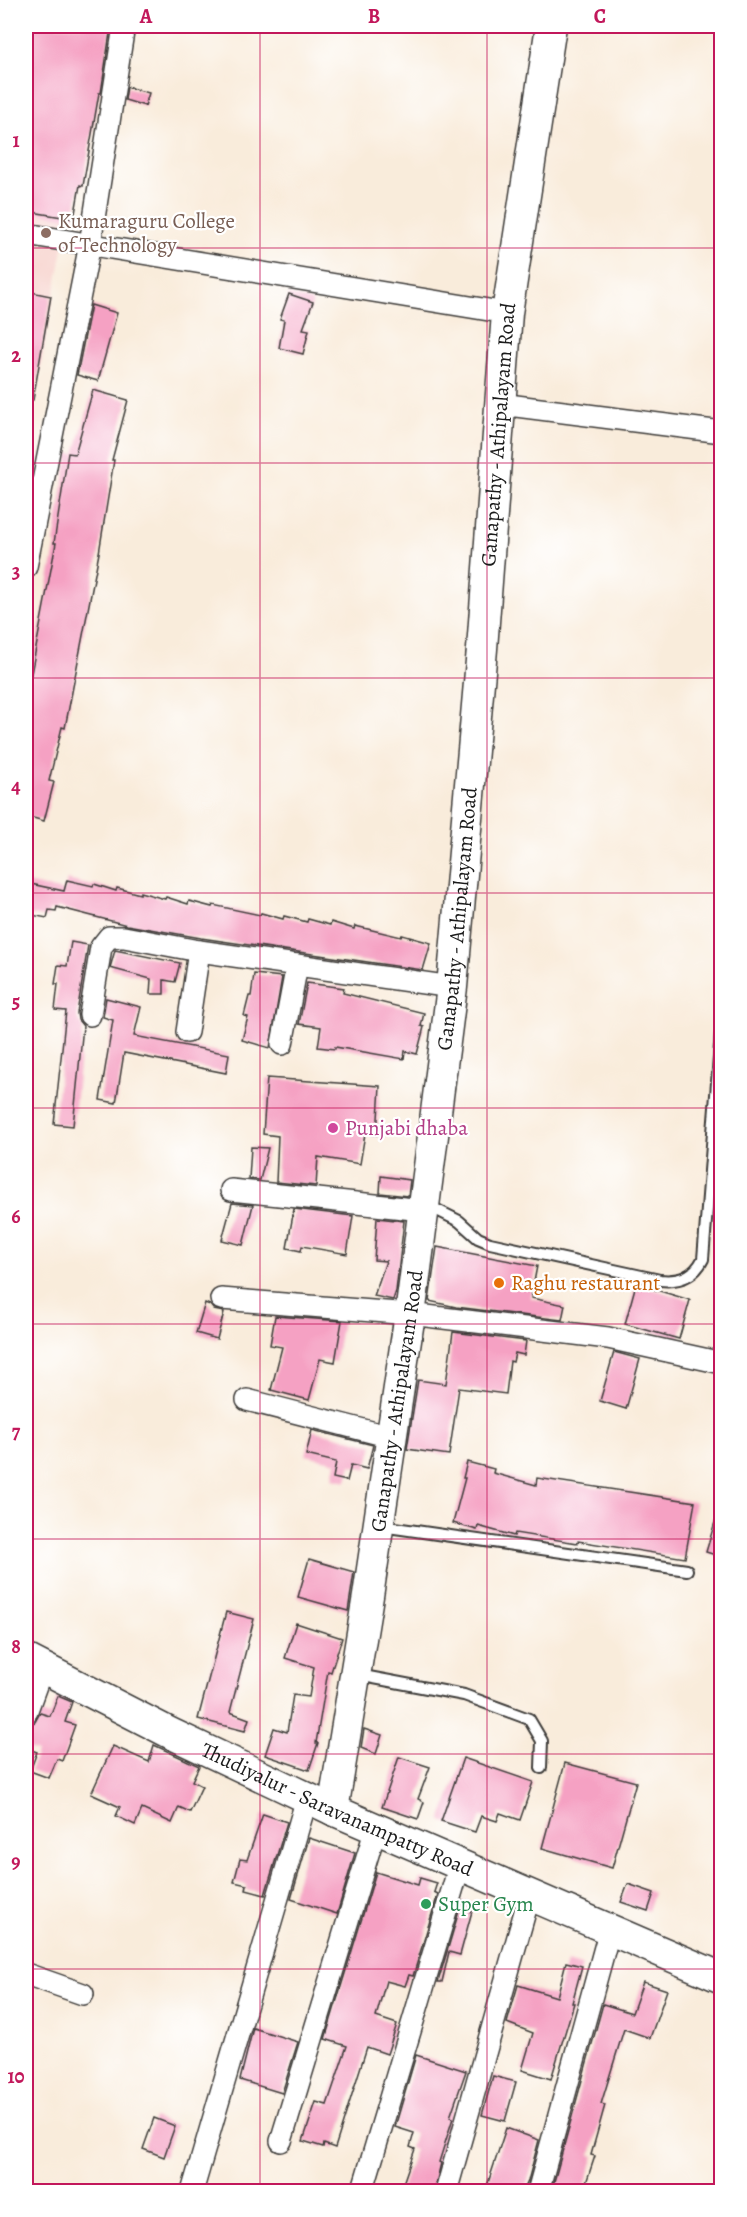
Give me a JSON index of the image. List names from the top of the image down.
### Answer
{
  "streets": {
    "main road": ["Ganapathy - Athipalayam Road", "Thudiyalur - Saravanampatty Road"]
  },
  "crossings": [
    ["Ganapathy - Athipalayam Road", "Thudiyalur - Saravanampatty Road"]
  ],
  "places": [
    "Kumaraguru College of Technology",
    "Punjabi dhaba",
    "Raghu restaurant",
    "Super Gym"
  ],
  "grid": {
    "columns": ["A", "B", "C"],
    "rows": [
      "1",
      "2",
      "3",
      "4",
      "5",
      "6",
      "7",
      "8",
      "9",
      "10"
    ]
  }
}
